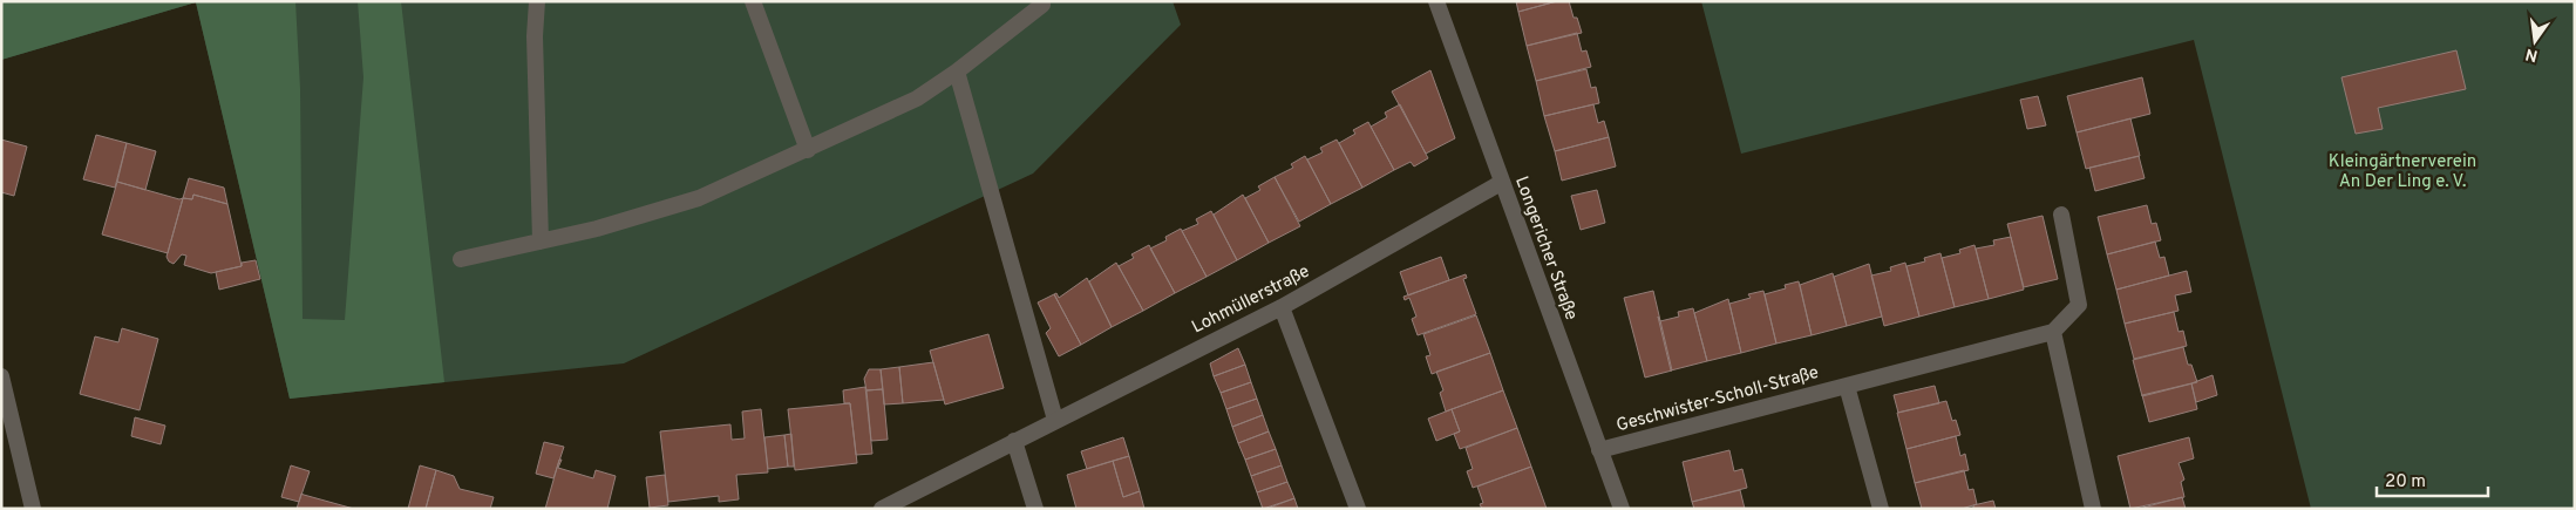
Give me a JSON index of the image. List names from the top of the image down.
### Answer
{
  "streets": {
    "street": ["Longericher Straße", "Lohmüllerstraße", "Geschwister-Scholl-Straße"]
  },
  "crossings": [
    ["Longericher Straße", "Lohmüllerstraße"],
    ["Longericher Straße", "Geschwister-Scholl-Straße"]
  ],
  "parks": ["Kleingärtnerverein An Der Ling e. V."],
  "scale_bar": "20 m",
  "north": "bottom"
}
